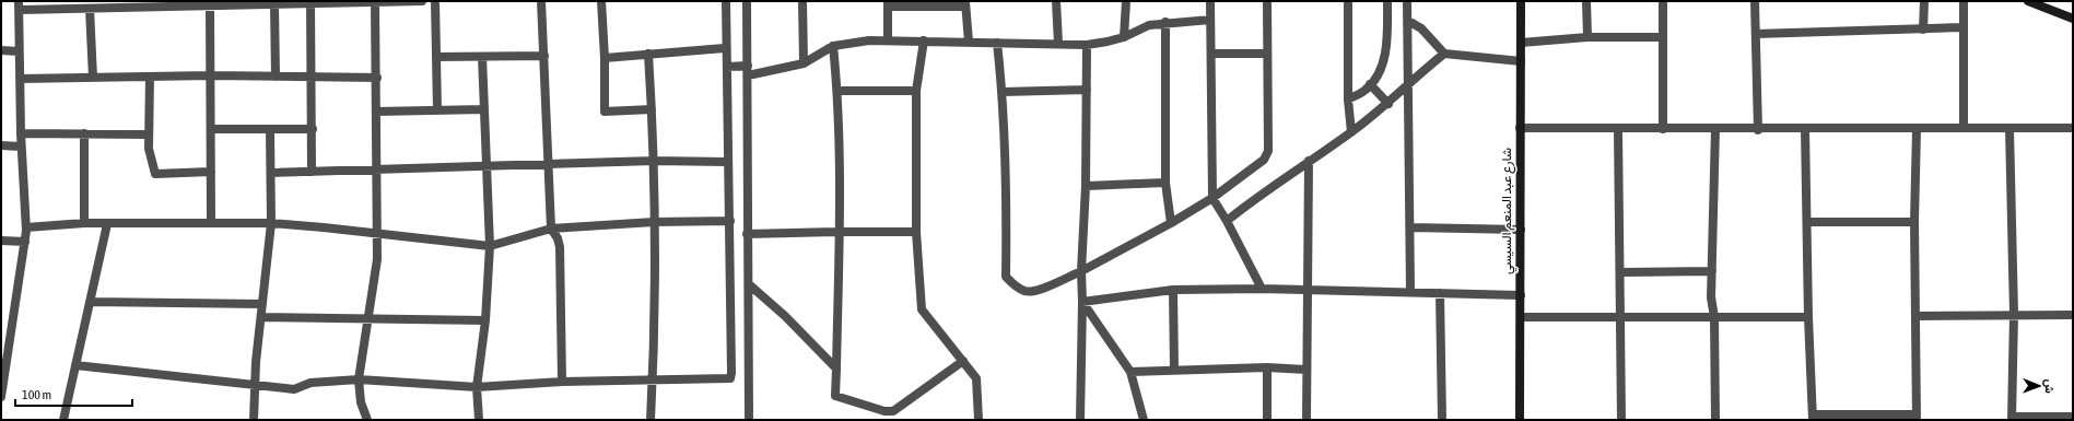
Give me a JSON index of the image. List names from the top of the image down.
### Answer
{
  "streets": {
    "street": ["شارع عبد المنعم السيسي"]
  },
  "scale_bar": "100 m",
  "north": "right"
}
